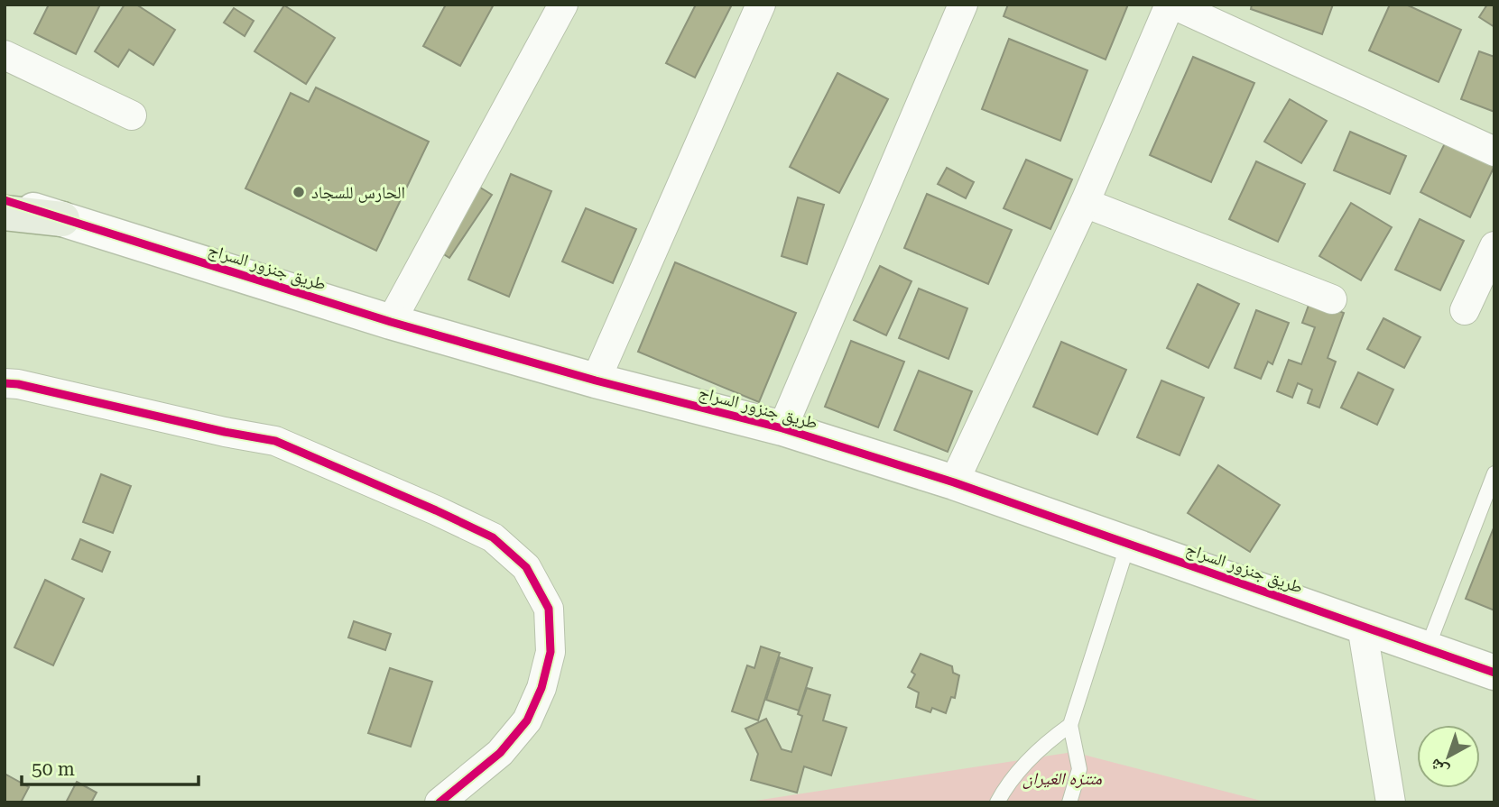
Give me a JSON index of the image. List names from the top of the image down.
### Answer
{
  "streets": {
    "street": ["طريق جنزور السراج"]
  },
  "parks": ["منتزه الغيران"],
  "places": ["الحارس للسجاد"],
  "scale_bar": "50 m",
  "north": "bottom left"
}
